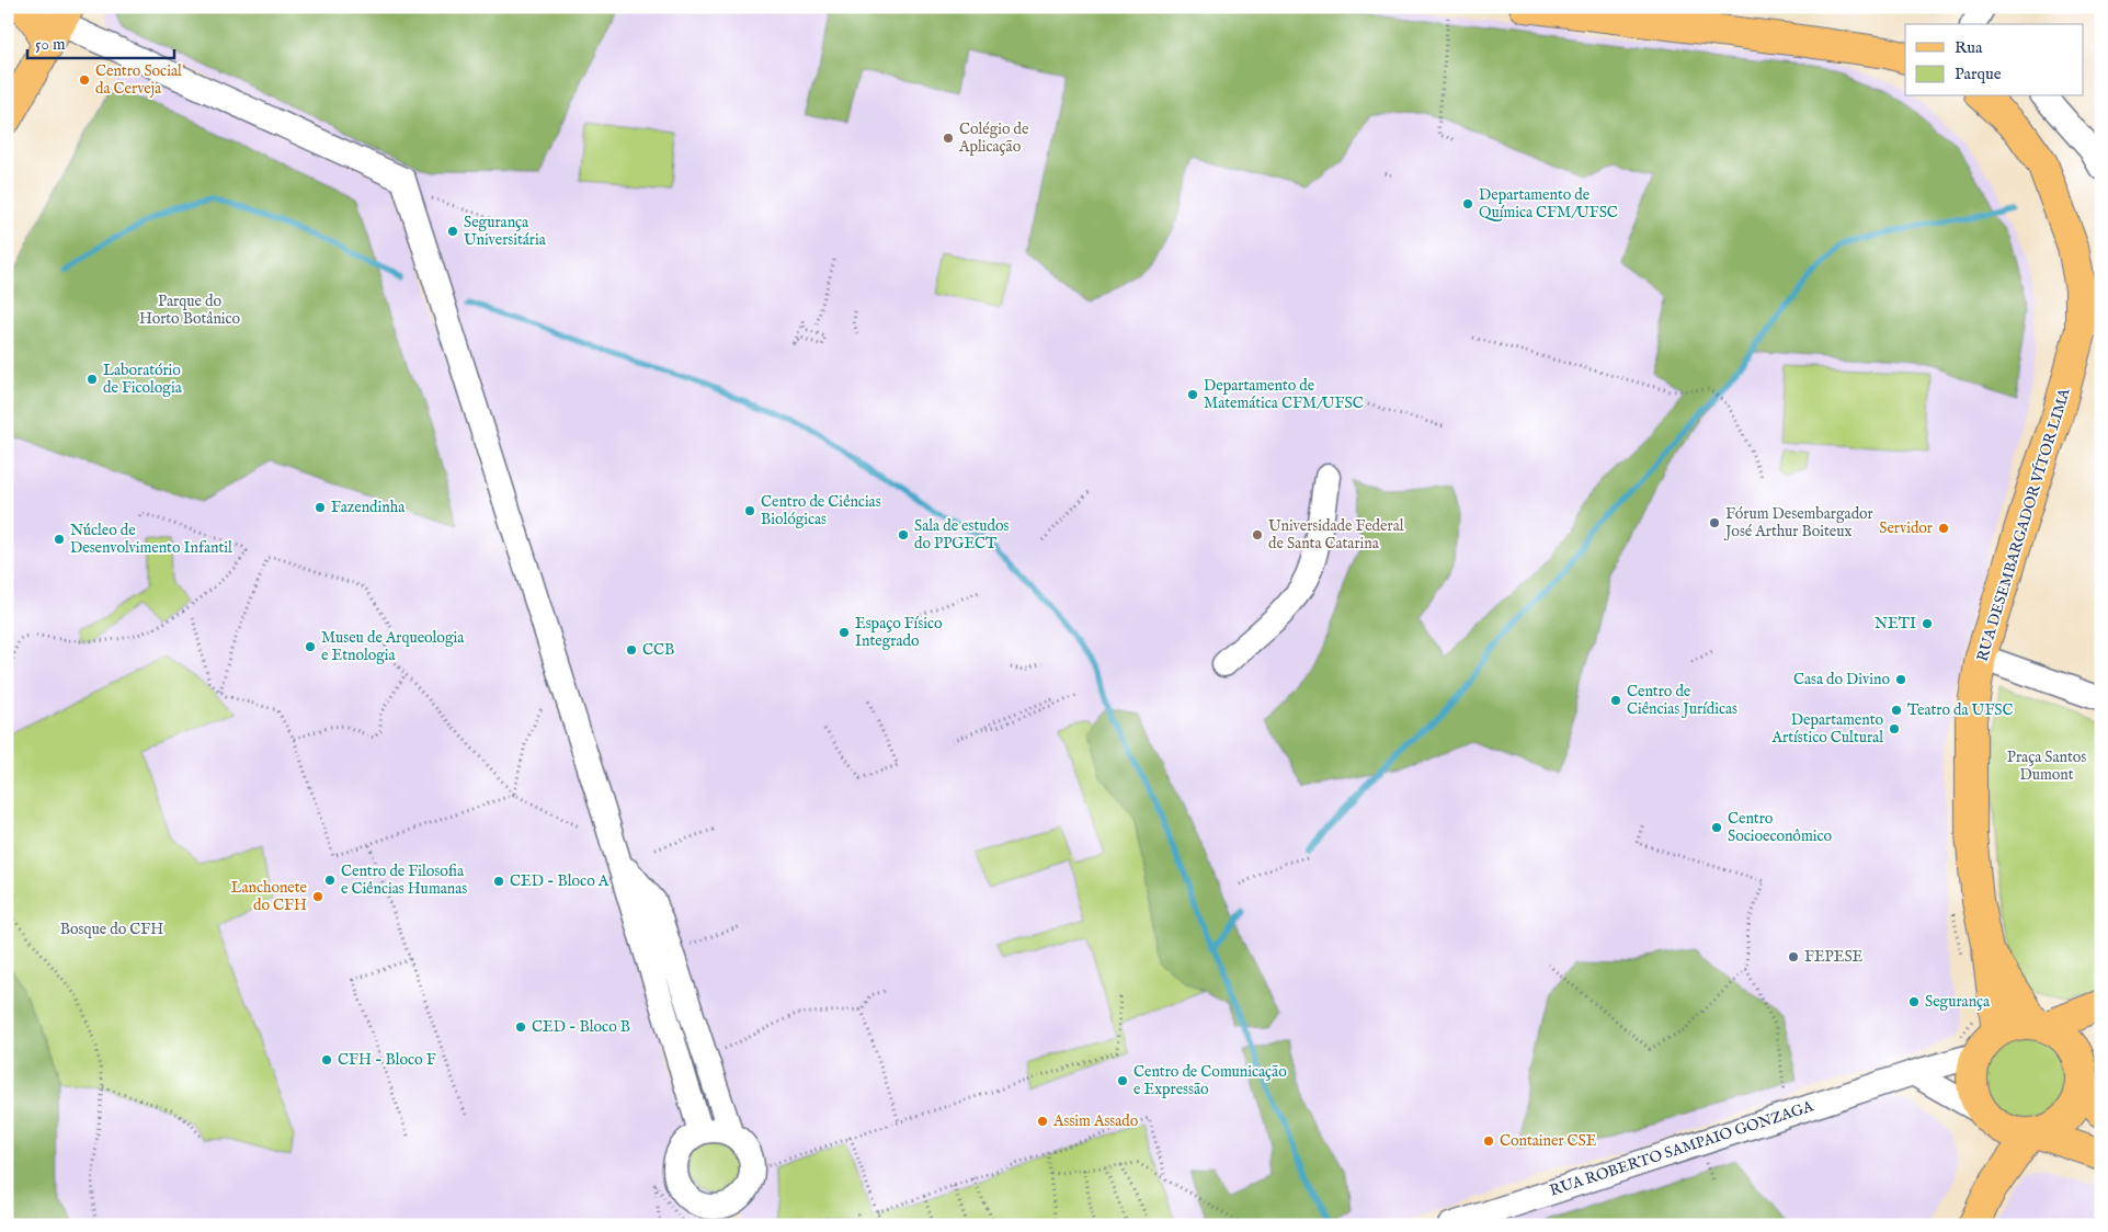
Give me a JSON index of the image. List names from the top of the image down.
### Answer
{
  "streets": {
    "main road": ["RUA DESEMBARGADOR VÍTOR LIMA"],
    "street": ["RUA ROBERTO SAMPAIO GONZAGA"]
  },
  "crossings": [
    ["RUA DESEMBARGADOR VÍTOR LIMA", "RUA ROBERTO SAMPAIO GONZAGA"]
  ],
  "parks": ["Parque do Horto Botânico", "Praça Santos Dumont", "Bosque do CFH"],
  "places": [
    "Centro Social da Cerveja",
    "Colégio de Aplicação",
    "Departamento de Química CFM/UFSC",
    "Segurança Universitária",
    "Laboratório de Ficologia",
    "Departamento de Matemática CFM/UFSC",
    "Fazendinha",
    "Centro de Ciências Biológicas",
    "Fórum Desembargador José Arthur Boiteux",
    "Servidor",
    "Sala de estudos do PPGECT",
    "Universidade Federal de Santa Catarina",
    "Núcleo de Desenvolvimento Infantil",
    "NETI",
    "Espaço Físico Integrado",
    "Museu de Arqueologia e Etnologia",
    "CCB",
    "Casa do Divino",
    "Centro de Ciências Jurídicas",
    "Teatro da UFSC",
    "Departamento Artístico Cultural",
    "Centro Socioeconômico",
    "Centro de Filosofia e Ciências Humanas",
    "CED - Bloco A",
    "Lanchonete do CFH",
    "FEPESE",
    "Segurança",
    "CED - Bloco B",
    "CFH - Bloco F",
    "Centro de Comunicação e Expressão",
    "Assim Assado",
    "Container CSE"
  ],
  "legend": ["Rua", "Parque"],
  "scale_bar": "50 m"
}
